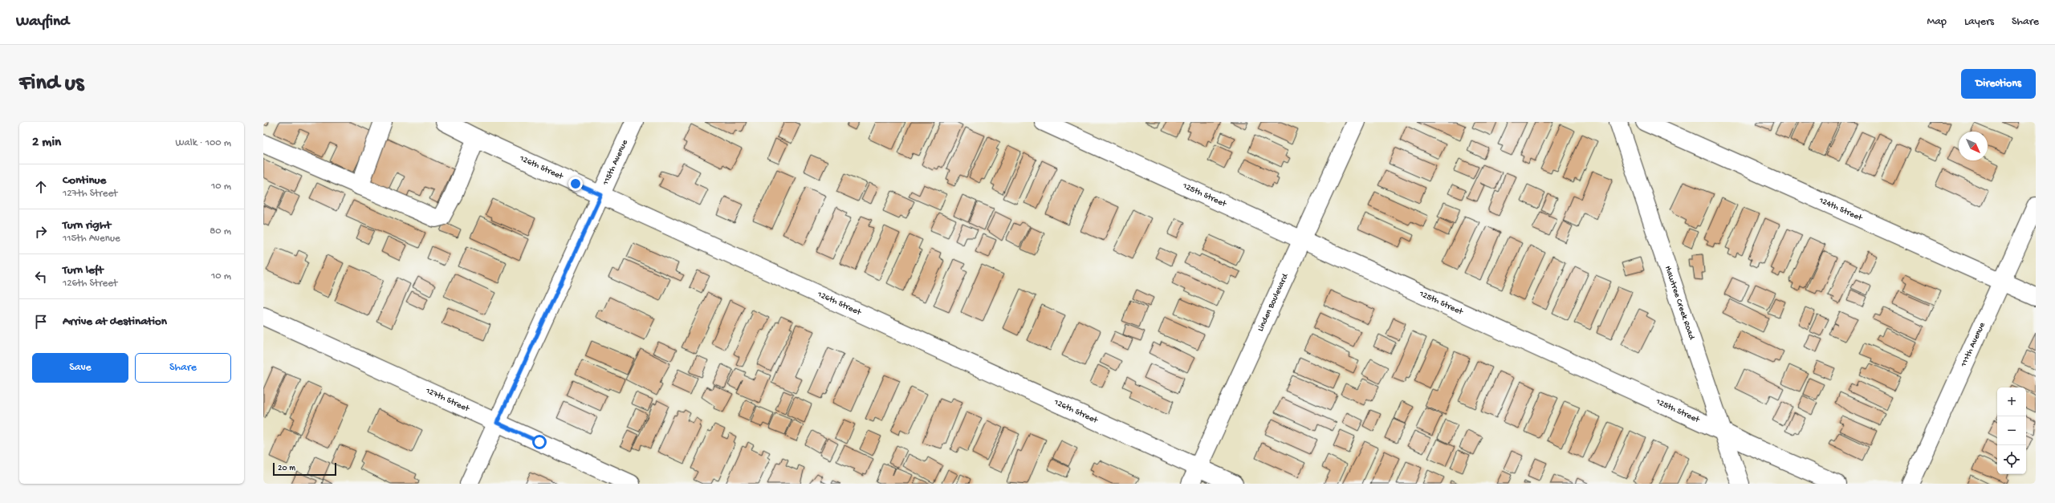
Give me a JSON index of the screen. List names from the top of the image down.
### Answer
{
  "streets": {
    "street": [
      "115th Avenue",
      "126th Street",
      "125th Street",
      "124th Street",
      "Hawtree Creek Road",
      "Linden Boulevard",
      "111th Avenue",
      "127th Street"
    ]
  },
  "crossings": [
    ["115th Avenue", "126th Street"],
    ["115th Avenue", "127th Street"],
    ["126th Street", "Linden Boulevard"],
    ["125th Street", "Hawtree Creek Road"],
    ["125th Street", "Linden Boulevard"],
    ["124th Street", "111th Avenue"]
  ],
  "scale_bar": "20 m",
  "north": "bottom right",
  "page": {
    "header": "Wayfind",
    "nav": ["Map", "Layers", "Share"],
    "buttons": [
      "Directions",
      ["Save", "Share"]
    ],
    "title": "Find us",
    "heading": ["2 min", "Walk · 100 m"],
    "list": [
      ["Continue", "127th Street", "10 m"],
      ["Turn right", "115th Avenue", "80 m"],
      ["Turn left", "126th Street", "10 m"],
      "Arrive at destination"
    ],
    "map_buttons": ["+", "−"],
    "scale": "20 m"
  }
}
